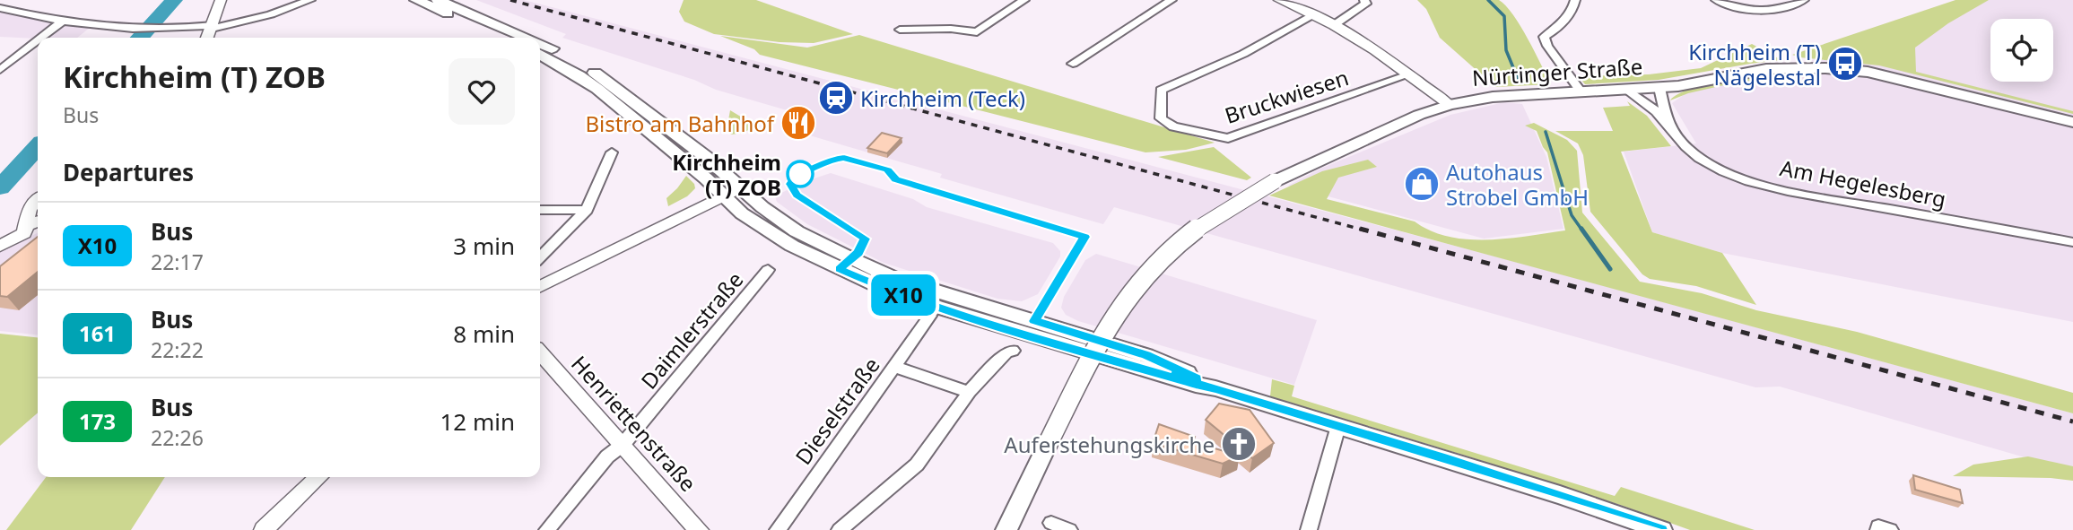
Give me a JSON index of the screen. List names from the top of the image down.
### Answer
{
  "streets": {
    "main road": ["Nürtinger Straße"],
    "street": [
      "Bruckwiesen",
      "Am Hegelesberg",
      "Daimlerstraße",
      "Dieselstraße",
      "Henriettenstraße"
    ]
  },
  "crossings": [
    ["Nürtinger Straße", "Am Hegelesberg"],
    ["Daimlerstraße", "Henriettenstraße"]
  ],
  "places": {
    "bus stop": ["Kirchheim (T) Nägelestal"],
    "station": ["Kirchheim (Teck)"],
    "restaurant": ["Bistro am Bahnhof"],
    "other": ["Kirchheim (T) ZOB"],
    "shop": ["Autohaus Strobel GmbH"],
    "church": ["Auferstehungskirche"]
  },
  "lines": ["bus line X10"],
  "page": {
    "on_map": "X10",
    "heading": [
      ["Kirchheim (T) ZOB", "Bus"],
      "Departures"
    ],
    "list": [
      {
        "mark": "X10",
        "name": "Bus",
        "note": "22:17",
        "value": "3 min"
      },
      {
        "mark": "161",
        "name": "Bus",
        "note": "22:22",
        "value": "8 min"
      },
      {
        "mark": "173",
        "name": "Bus",
        "note": "22:26",
        "value": "12 min"
      }
    ]
  }
}
